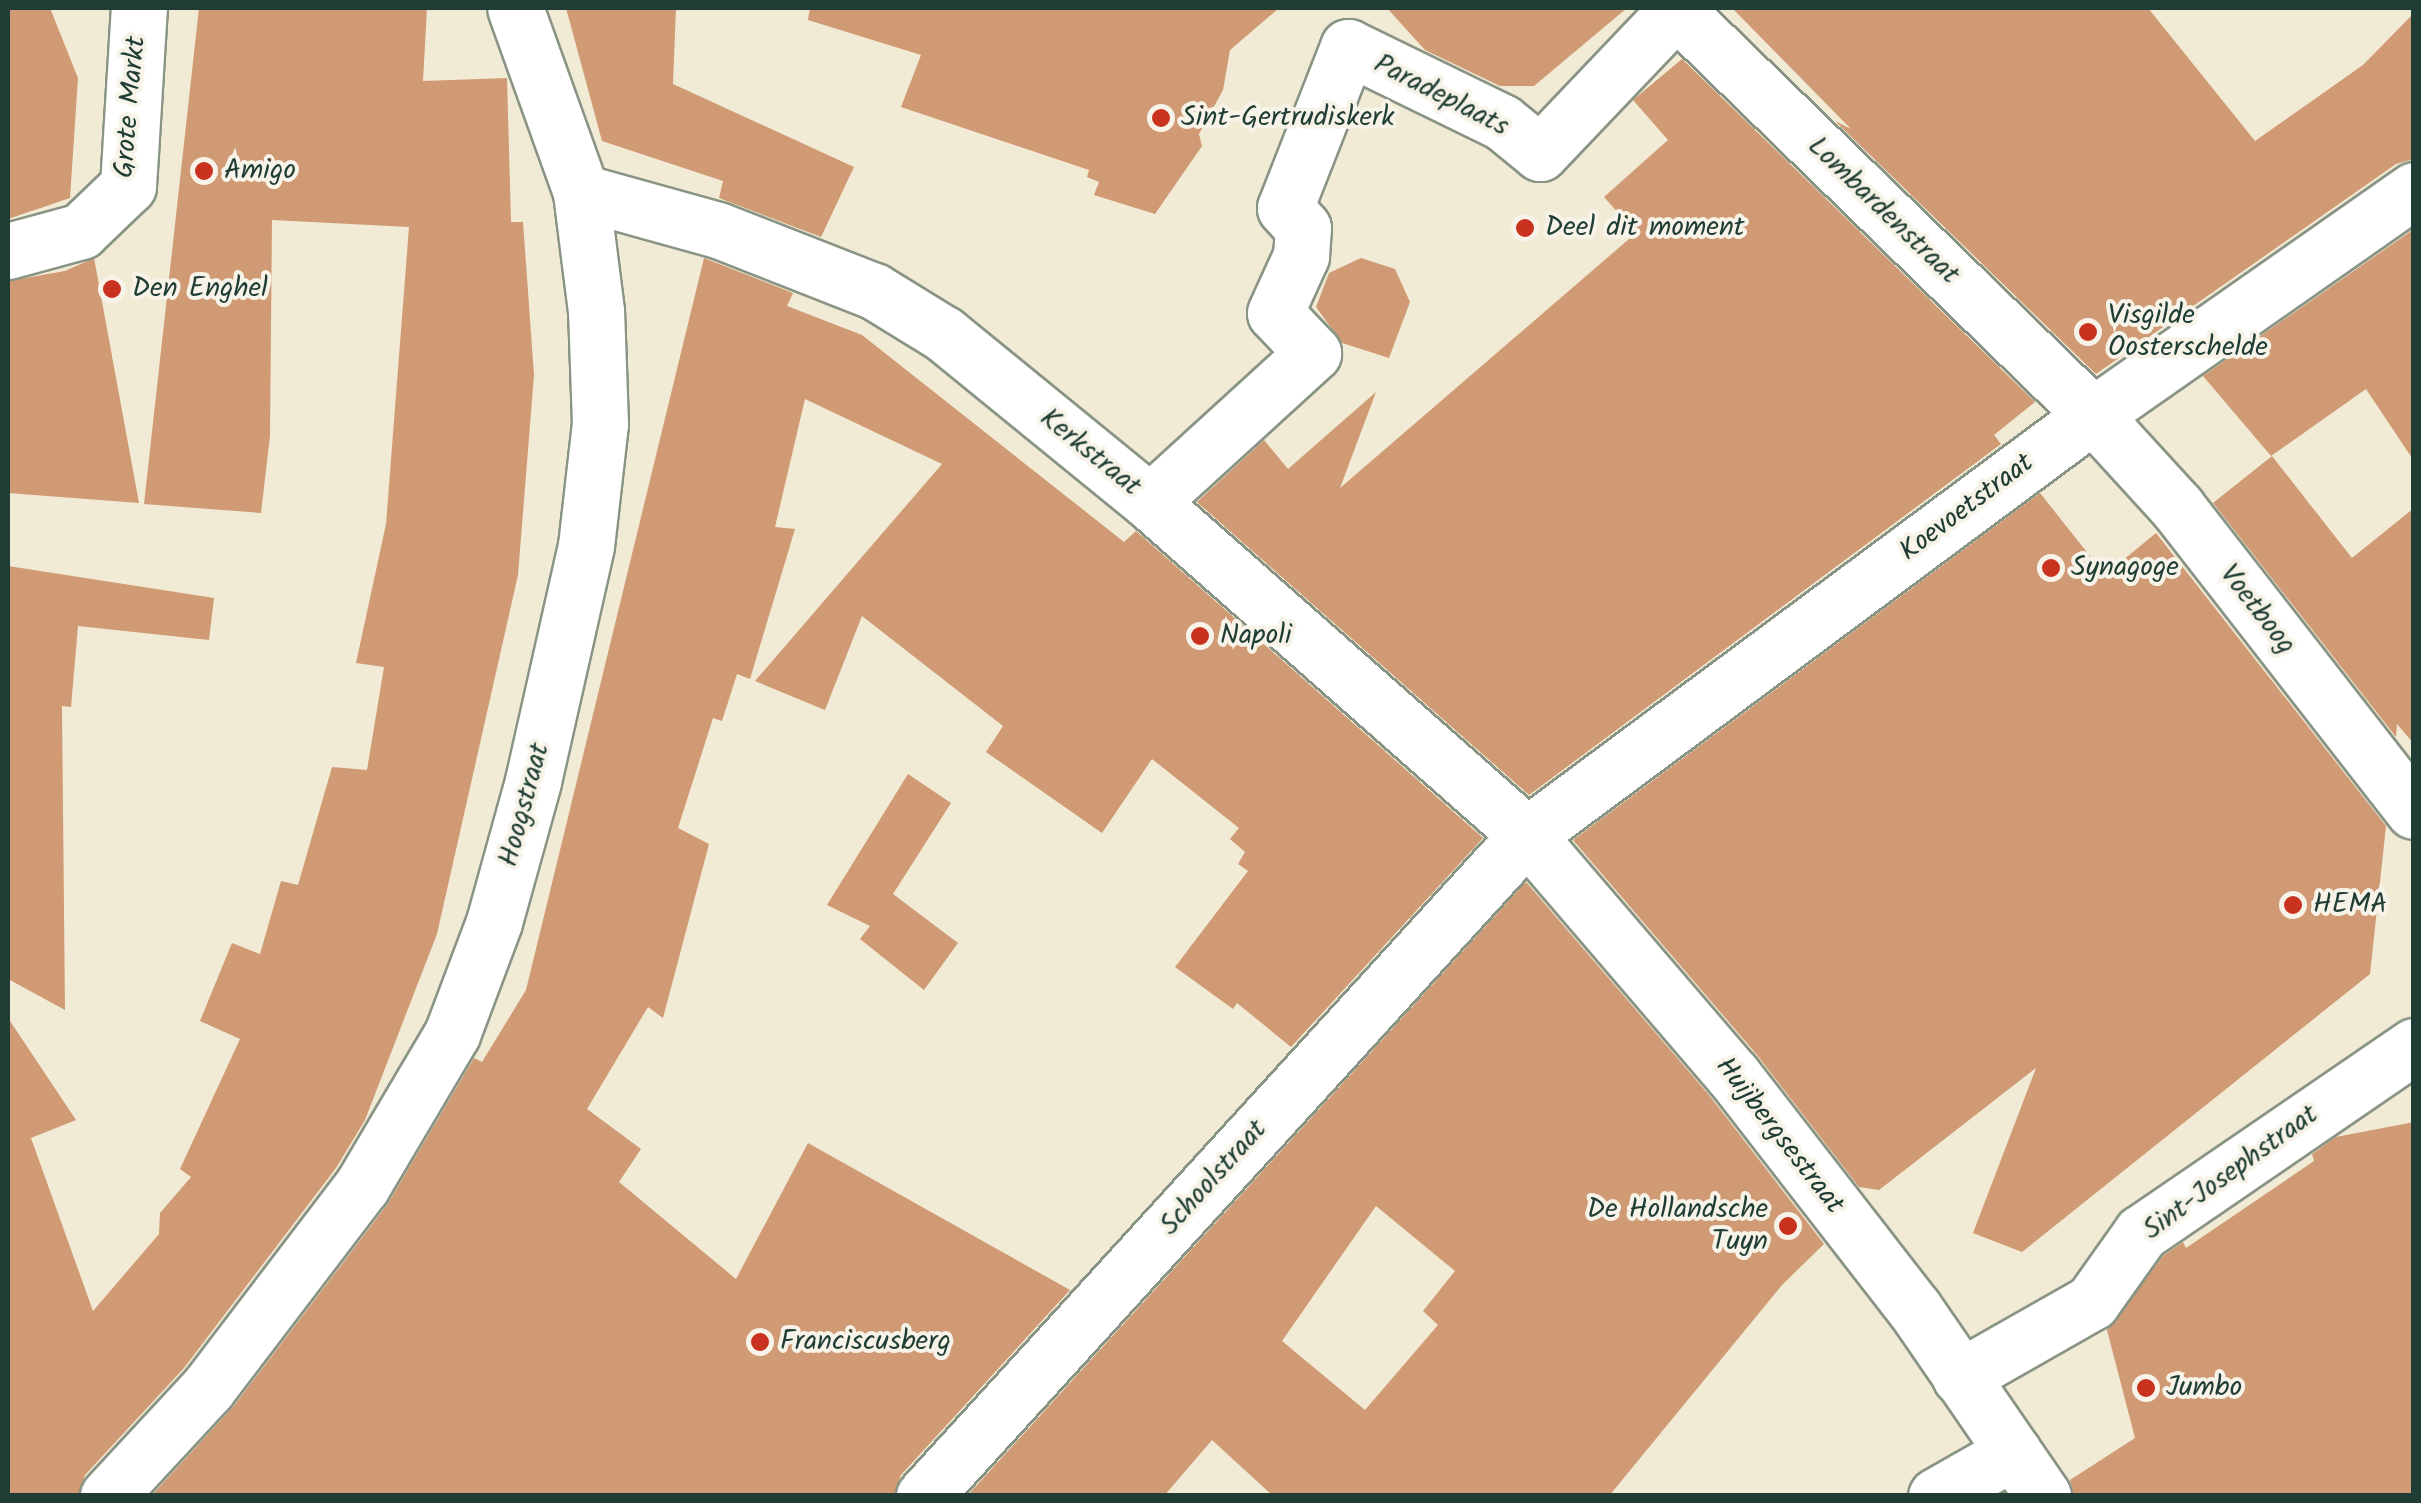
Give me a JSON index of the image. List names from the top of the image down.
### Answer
{
  "streets": {
    "street": [
      "Paradeplaats",
      "Grote Markt",
      "Lombardenstraat",
      "Kerkstraat",
      "Koevoetstraat",
      "Voetboog",
      "Hoogstraat",
      "Huijbergsestraat",
      "Sint-Josephstraat",
      "Schoolstraat"
    ]
  },
  "crossings": [
    ["Paradeplaats", "Lombardenstraat"],
    ["Paradeplaats", "Kerkstraat"],
    ["Lombardenstraat", "Koevoetstraat"],
    ["Lombardenstraat", "Voetboog"],
    ["Kerkstraat", "Koevoetstraat"],
    ["Kerkstraat", "Hoogstraat"],
    ["Kerkstraat", "Huijbergsestraat"],
    ["Kerkstraat", "Schoolstraat"],
    ["Koevoetstraat", "Voetboog"],
    ["Koevoetstraat", "Huijbergsestraat"],
    ["Koevoetstraat", "Schoolstraat"],
    ["Huijbergsestraat", "Sint-Josephstraat"],
    ["Huijbergsestraat", "Schoolstraat"]
  ],
  "places": [
    "Sint-Gertrudiskerk",
    "Amigo",
    "Deel dit moment",
    "Den Enghel",
    "Visgilde Oosterschelde",
    "Synagoge",
    "Napoli",
    "HEMA",
    "De Hollandsche Tuyn",
    "Franciscusberg",
    "Jumbo"
  ]
}
